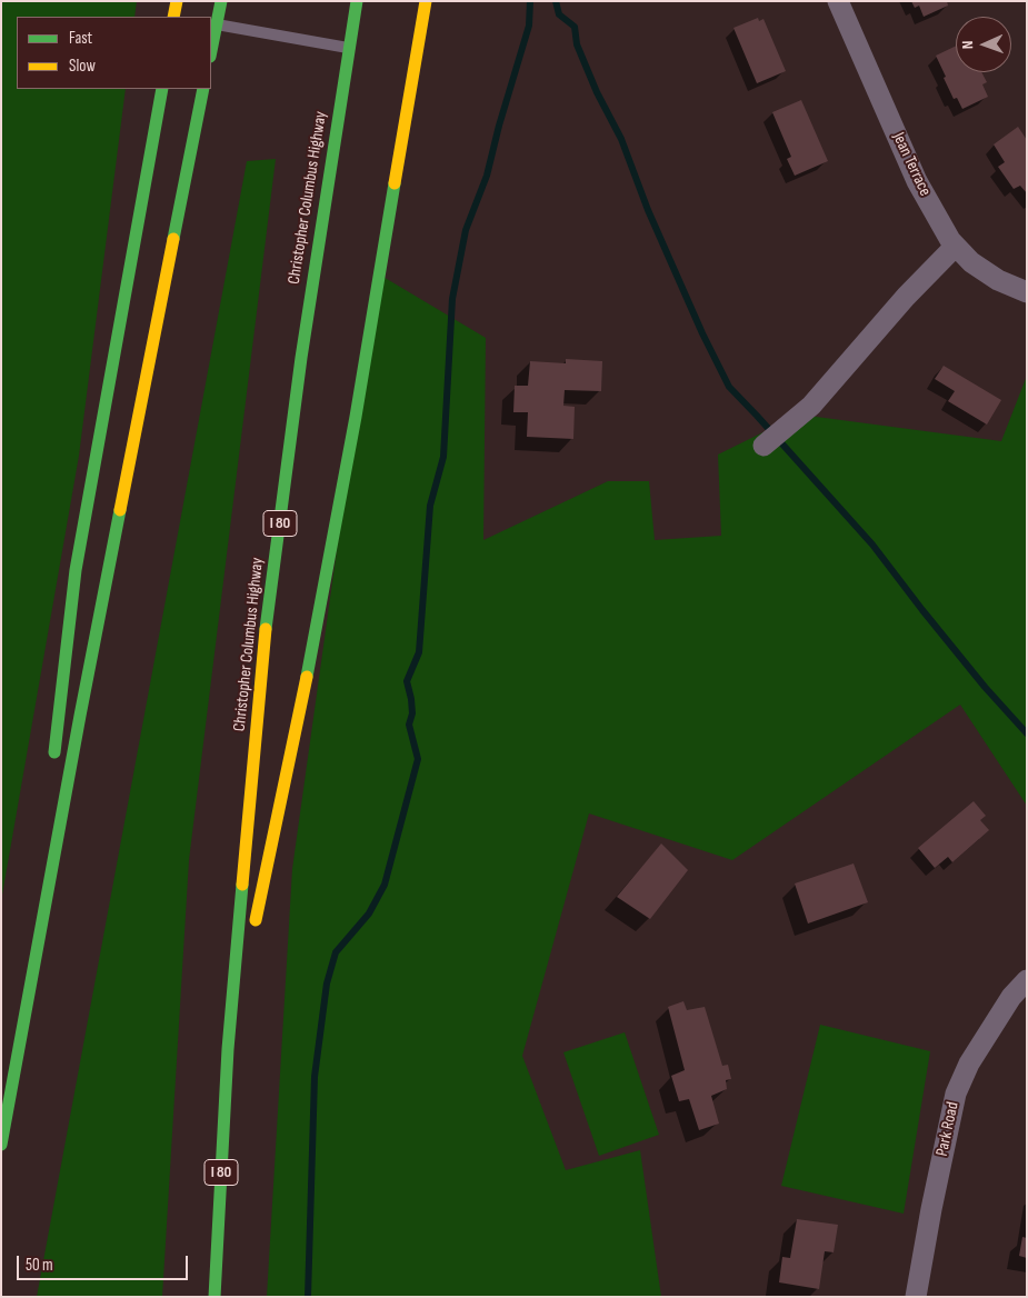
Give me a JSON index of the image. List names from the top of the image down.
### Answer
{
  "streets": {
    "highway": ["Christopher Columbus Highway", "I 80"],
    "street": ["Jean Terrace", "Park Road"]
  },
  "legend": ["Fast", "Slow"],
  "scale_bar": "50 m",
  "north": "left"
}
